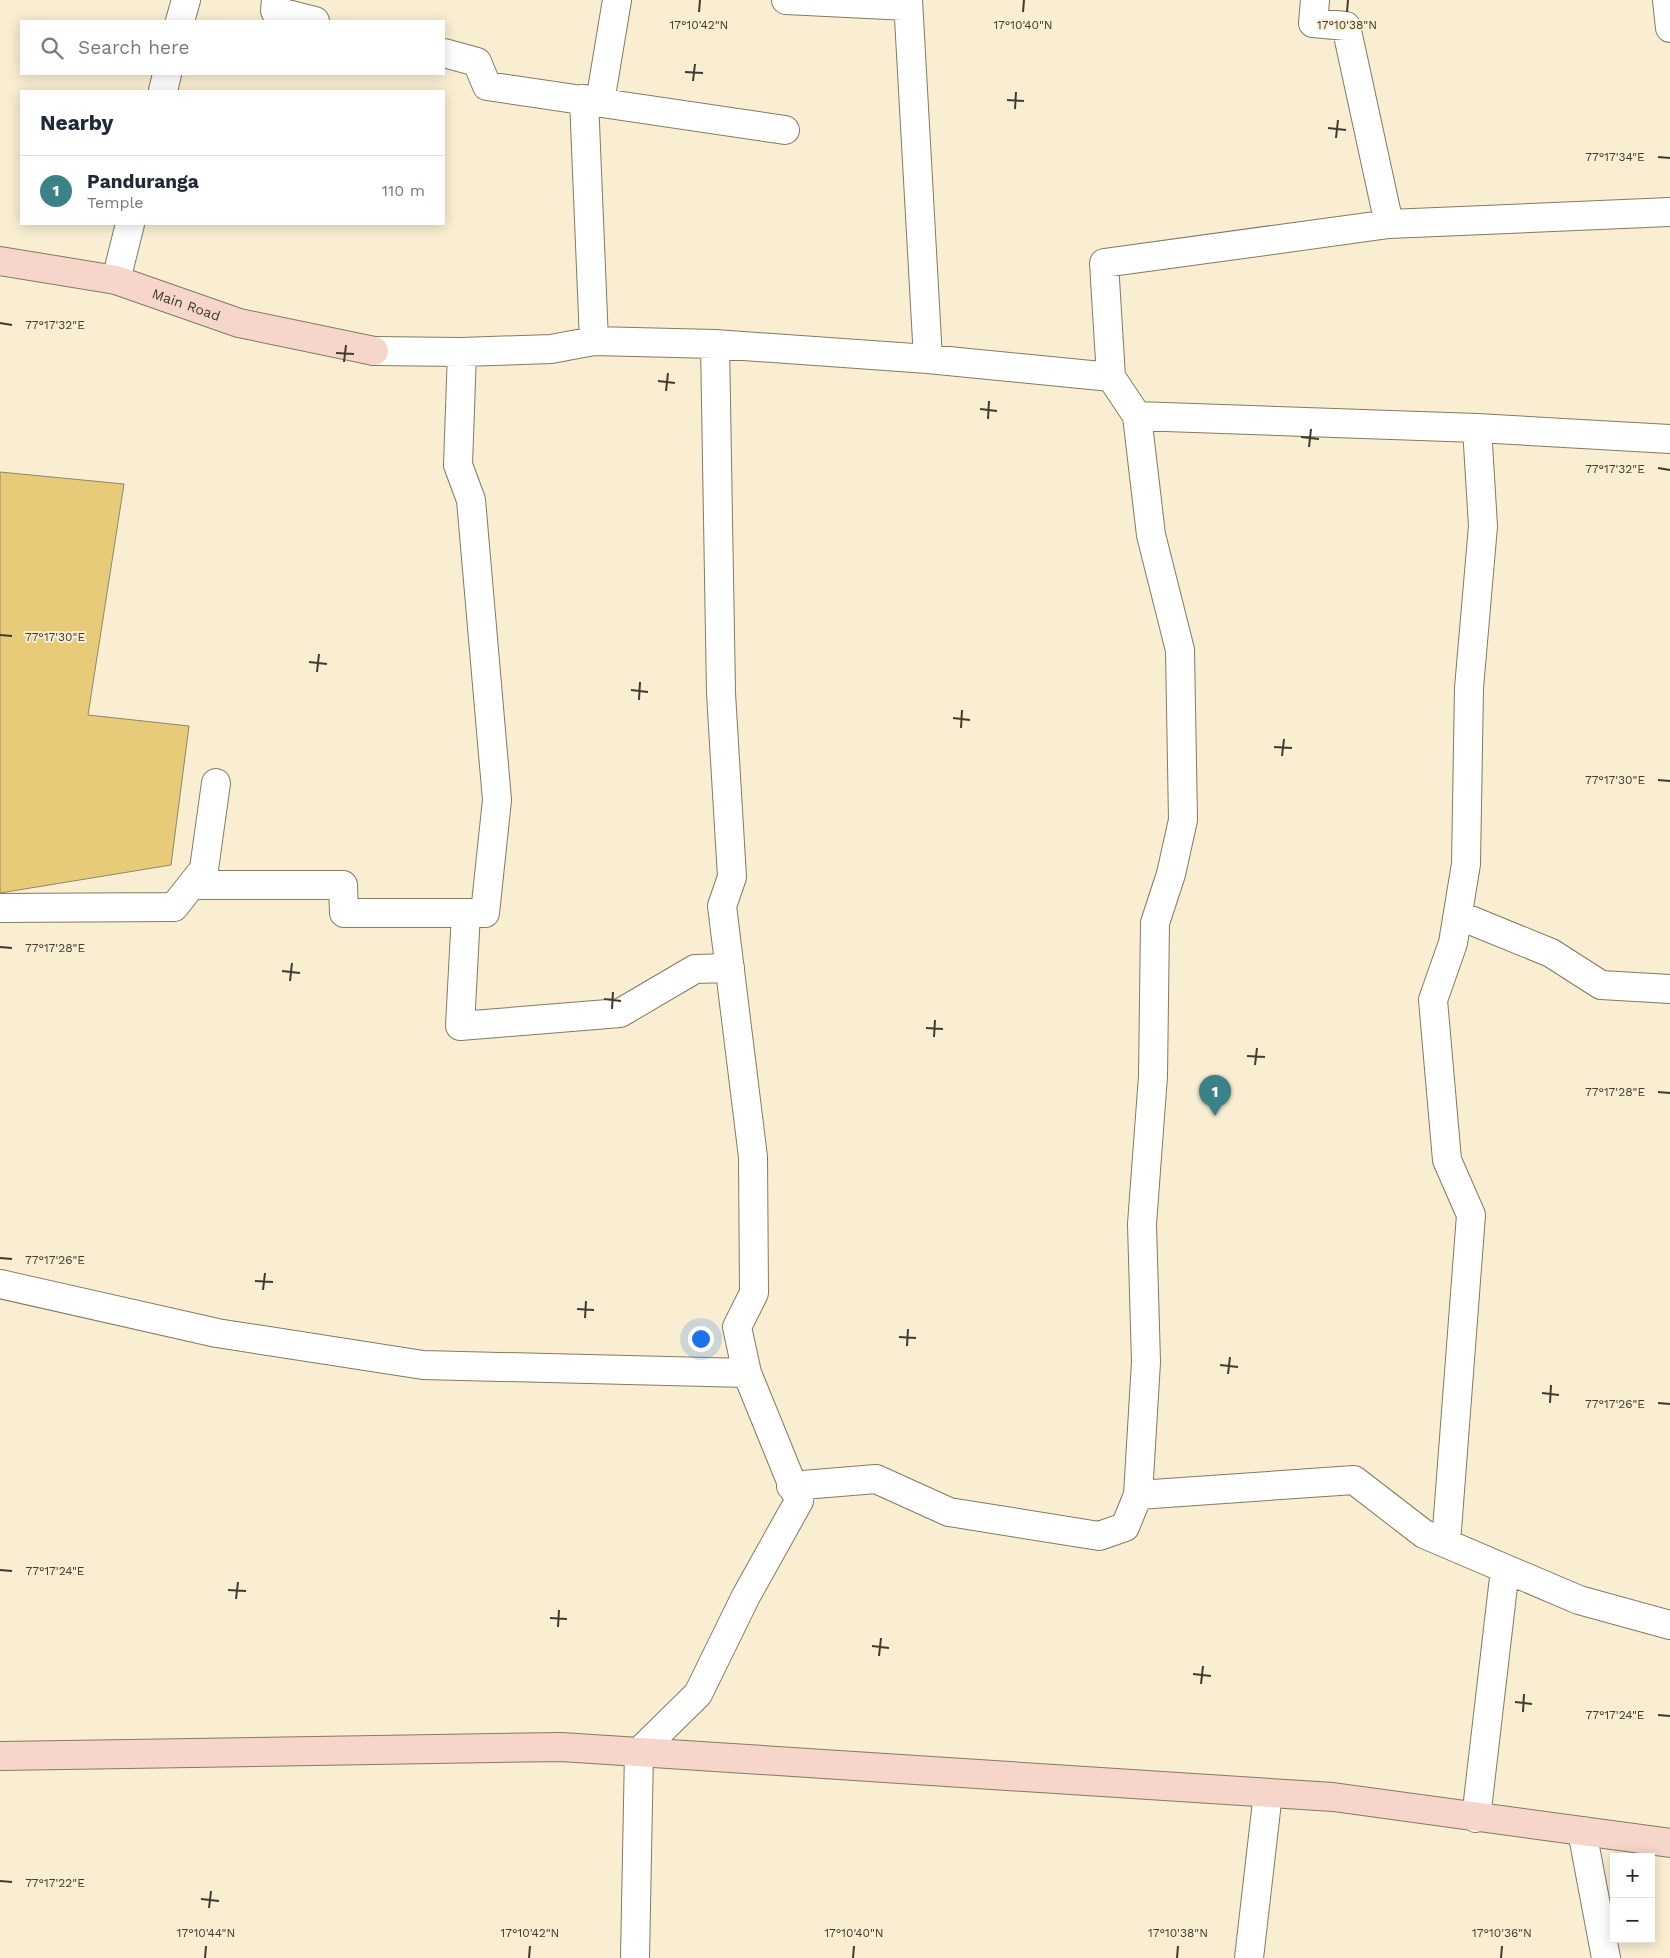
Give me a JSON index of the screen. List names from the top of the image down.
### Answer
{
  "streets": {
    "street": ["Main Road"]
  },
  "page": {
    "search": "Search here",
    "heading": "Nearby",
    "list": [
      {
        "mark": "1",
        "name": "Panduranga",
        "note": "Temple",
        "value": "110 m"
      }
    ],
    "pins": "1",
    "map_buttons": ["+", "−"]
  },
  "coordinates": [
    "17°10'42\"N",
    "17°10'40\"N",
    "17°10'38\"N",
    "77°17'34\"E",
    "77°17'32\"E",
    "77°17'30\"E",
    "77°17'28\"E",
    "77°17'26\"E",
    "77°17'24\"E",
    "77°17'22\"E",
    "17°10'44\"N",
    "17°10'36\"N"
  ]
}
